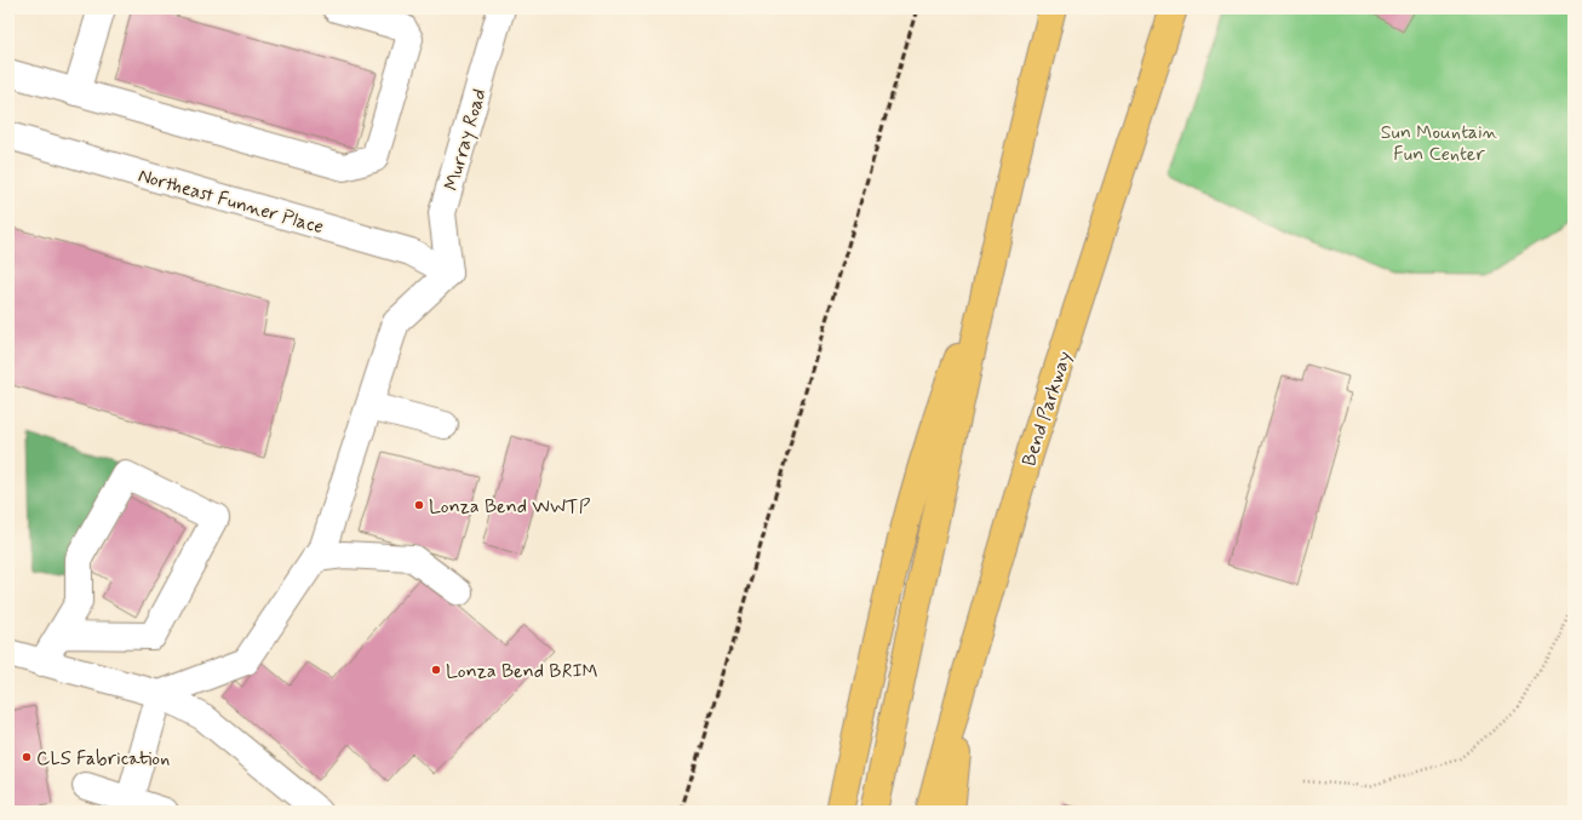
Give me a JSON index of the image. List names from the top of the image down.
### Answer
{
  "streets": {
    "highway": ["Bend Parkway"],
    "street": ["Murray Road", "Northeast Funner Place"]
  },
  "crossings": [
    ["Murray Road", "Northeast Funner Place"]
  ],
  "parks": ["Sun Mountain Fun Center"],
  "places": ["Lonza Bend WWTP", "Lonza Bend BRIM", "CLS Fabrication"]
}
